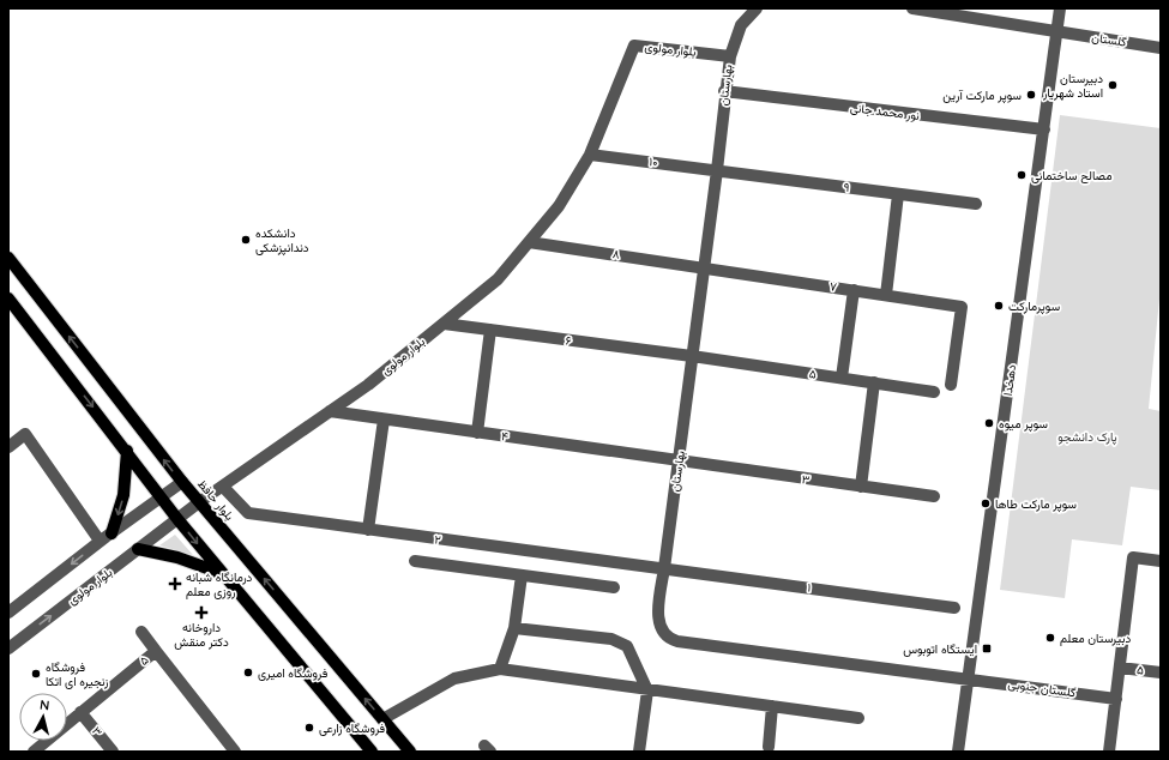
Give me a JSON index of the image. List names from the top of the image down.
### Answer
{
  "streets": {
    "main road": ["بلوار حافظ"],
    "street": [
      "گلستان",
      "بلوار مولوی",
      "بهارستان",
      "نور محمد جانی",
      "۱۰",
      "۹",
      "۸",
      "۷",
      "۶",
      "۵",
      "دهخدا",
      "۴",
      "۳",
      "۲",
      "۱",
      "گلستان جنوبی"
    ]
  },
  "crossings": [
    ["گلستان", "دهخدا"],
    ["بلوار مولوی", "بهارستان"],
    ["بلوار مولوی", "۱۰"],
    ["بلوار مولوی", "۸"],
    ["بلوار مولوی", "۶"],
    ["بلوار مولوی", "۴"],
    ["بلوار مولوی", "بلوار حافظ"],
    ["بلوار مولوی", "۲"],
    ["بهارستان", "نور محمد جانی"],
    ["بهارستان", "۱۰"],
    ["بهارستان", "۹"],
    ["بهارستان", "۸"],
    ["بهارستان", "۷"],
    ["بهارستان", "۶"],
    ["بهارستان", "۵"],
    ["بهارستان", "دهخدا"],
    ["بهارستان", "۴"],
    ["بهارستان", "۳"],
    ["بهارستان", "۲"],
    ["بهارستان", "۱"],
    ["بهارستان", "گلستان جنوبی"],
    ["نور محمد جانی", "دهخدا"],
    ["۱۰", "۹"],
    ["۸", "۷"],
    ["۶", "۵"],
    ["۵", "۳"],
    ["دهخدا", "گلستان جنوبی"],
    ["۴", "۳"],
    ["۲", "۱"]
  ],
  "parks": ["پارک دانشجو"],
  "places": {
    "other": [
      "دبیرستان استاد شهریار",
      "سوپر مارکت آرین",
      "مصالح ساختمانی",
      "دانشکده دندانپزشکی",
      "سوپرمارکت",
      "سوپر میوه",
      "سوپر مارکت طاها",
      "دبیرستان معلم",
      "فروشگاه امیری",
      "فروشگاه زنجیره ای اتکا",
      "فروشگاه زارعی"
    ],
    "health": ["درمانگاه شبانه روزی معلم", "داروخانه دکتر منقش"],
    "transit": ["ایستگاه اتوبوس"]
  },
  "north": "top"
}
